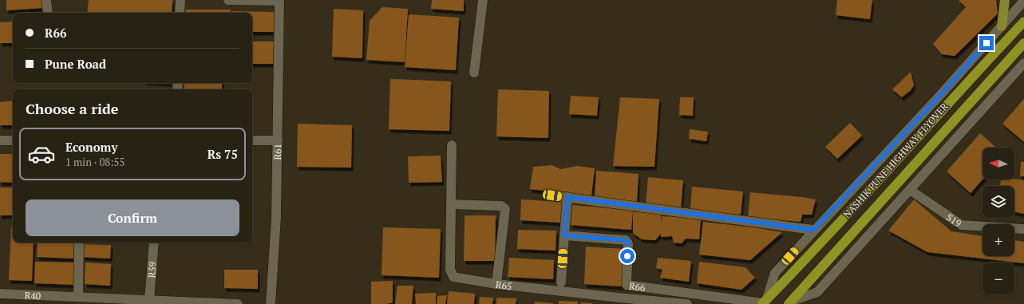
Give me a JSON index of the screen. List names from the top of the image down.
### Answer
{
  "streets": {
    "highway": ["NASHIK PUNE HIGHWAY FLYOVER"],
    "street": [
      "R61",
      "S19",
      "R59",
      "R65",
      "R66",
      "R40"
    ]
  },
  "crossings": [
    ["NASHIK PUNE HIGHWAY FLYOVER", "R66"],
    ["R59", "R40"]
  ],
  "north": "left",
  "page": {
    "banner": ["R66", "Pune Road"],
    "heading": "Choose a ride",
    "list": [
      {
        "name": "Economy",
        "note": "1 min · 08:55",
        "value": "Rs 75"
      }
    ],
    "map_buttons": ["+", "−"],
    "buttons": "Confirm"
  }
}
